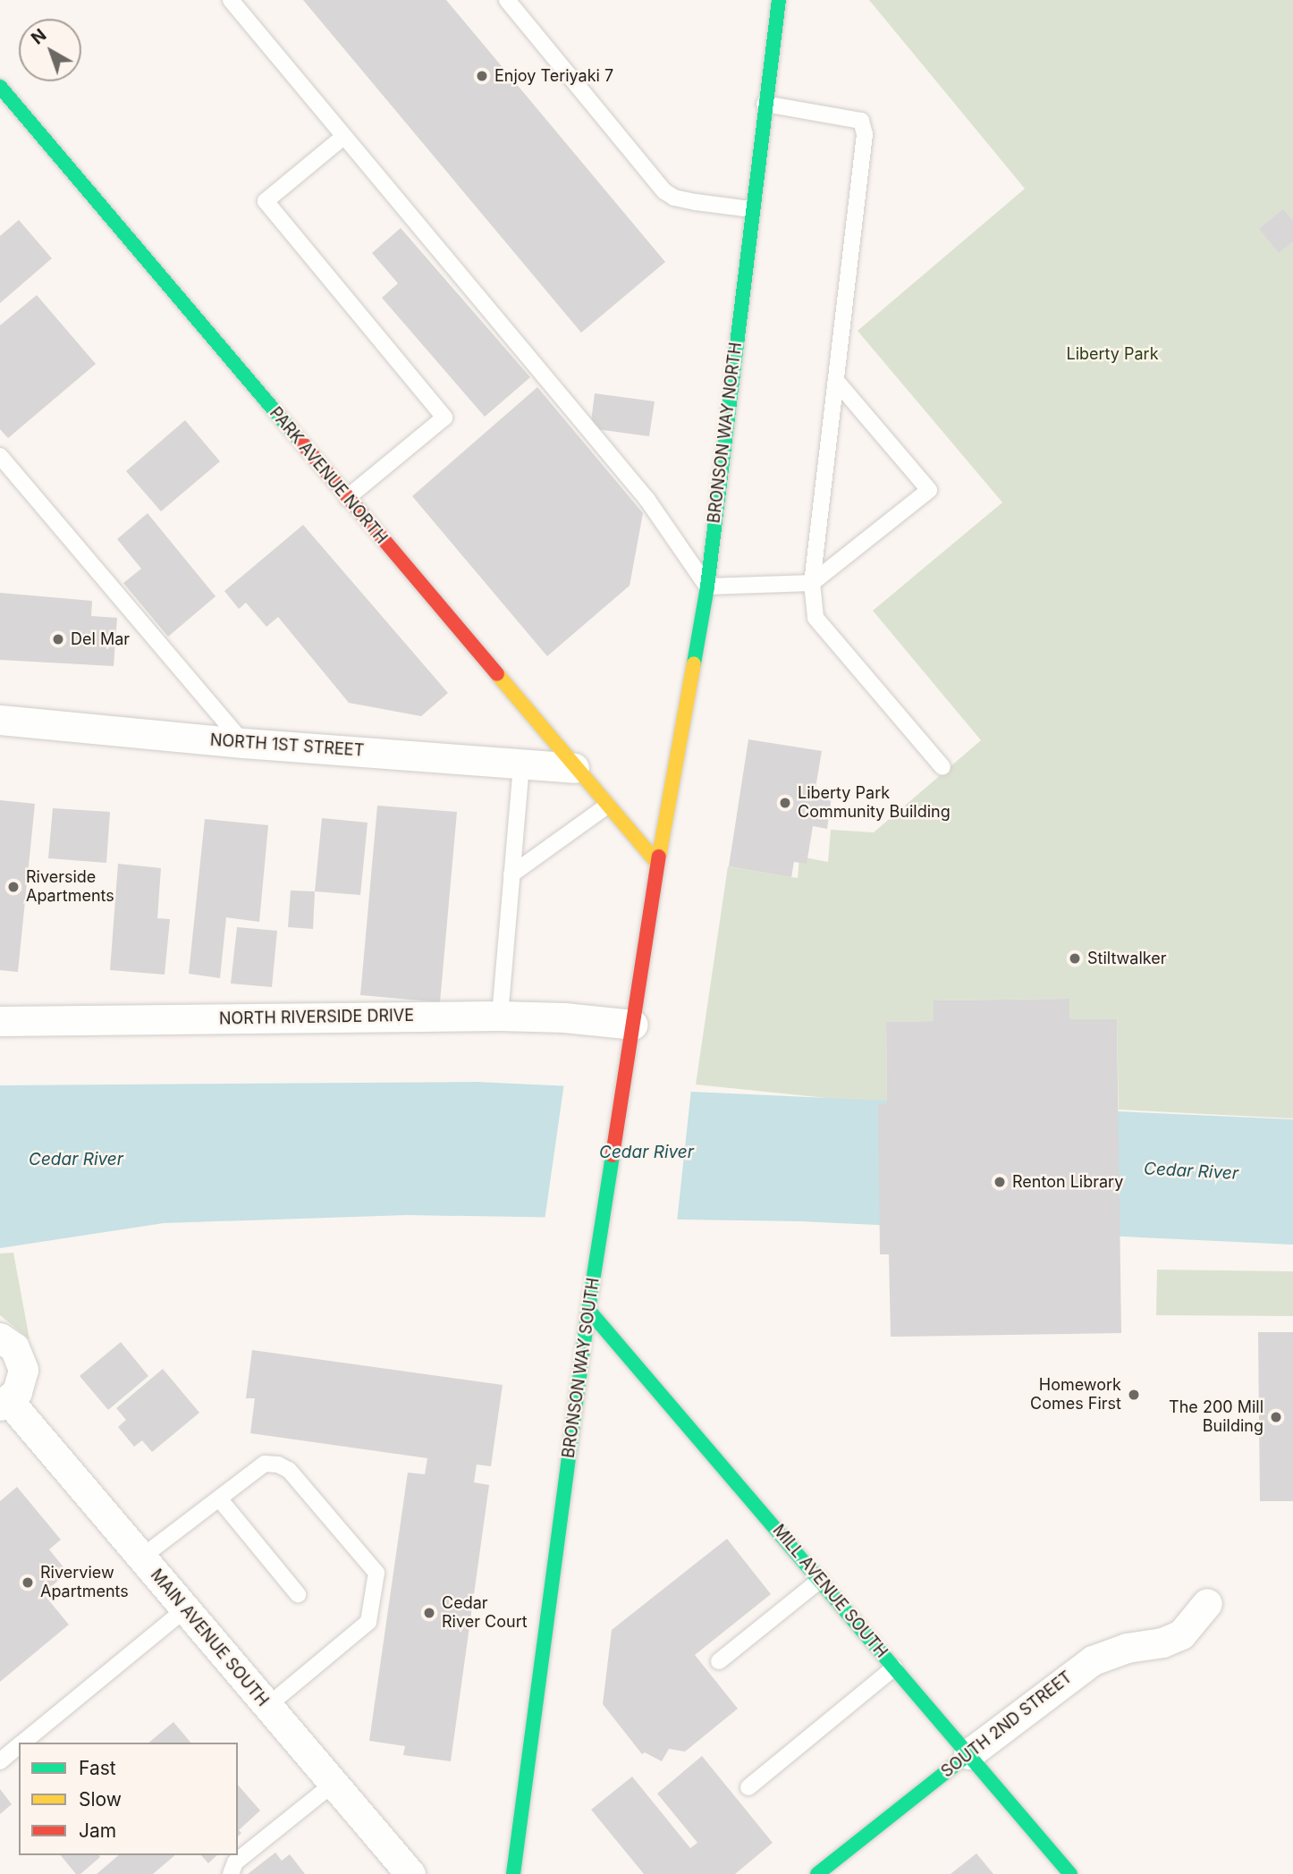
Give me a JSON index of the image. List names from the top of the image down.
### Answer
{
  "streets": {
    "main road": [
      "BRONSON WAY NORTH",
      "PARK AVENUE NORTH",
      "BRONSON WAY SOUTH",
      "MILL AVENUE SOUTH",
      "SOUTH 2ND STREET"
    ],
    "street": ["NORTH 1ST STREET", "NORTH RIVERSIDE DRIVE", "MAIN AVENUE SOUTH"]
  },
  "crossings": [
    ["BRONSON WAY NORTH", "PARK AVENUE NORTH"],
    ["BRONSON WAY NORTH", "BRONSON WAY SOUTH"],
    ["PARK AVENUE NORTH", "NORTH 1ST STREET"],
    ["PARK AVENUE NORTH", "BRONSON WAY SOUTH"],
    ["NORTH RIVERSIDE DRIVE", "BRONSON WAY SOUTH"],
    ["BRONSON WAY SOUTH", "MILL AVENUE SOUTH"],
    ["MILL AVENUE SOUTH", "SOUTH 2ND STREET"]
  ],
  "water": ["Cedar River"],
  "parks": ["Liberty Park"],
  "places": [
    "Enjoy Teriyaki 7",
    "Del Mar",
    "Liberty Park Community Building",
    "Riverside Apartments",
    "Stiltwalker",
    "Renton Library",
    "Homework Comes First",
    "The 200 Mill Building",
    "Riverview Apartments",
    "Cedar River Court"
  ],
  "legend": ["Fast", "Slow", "Jam"],
  "north": "top left"
}
